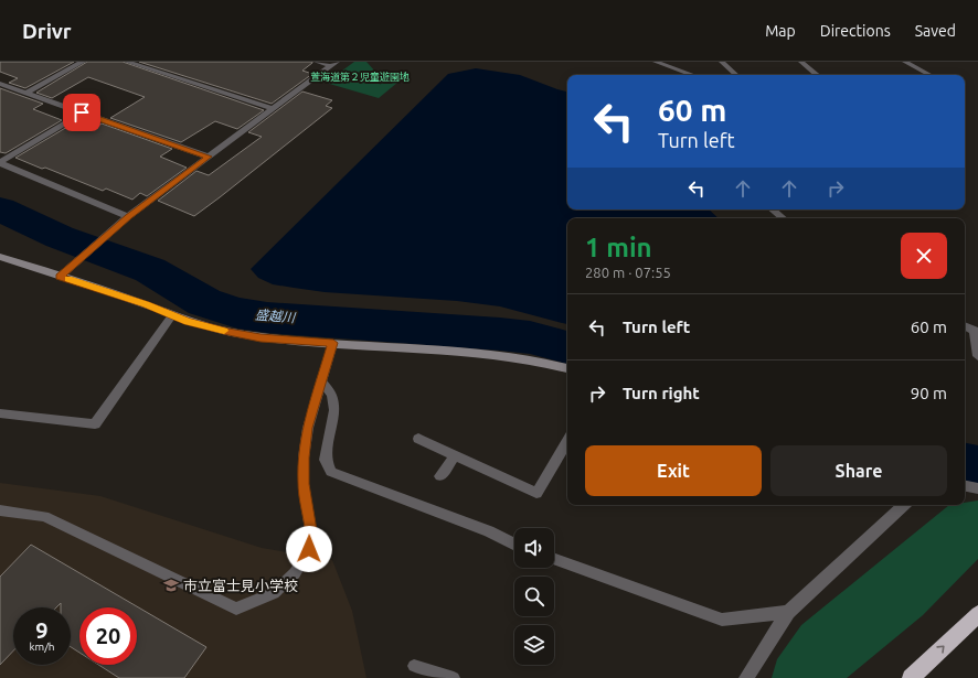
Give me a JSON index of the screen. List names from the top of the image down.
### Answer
{
  "water": ["盛越川"],
  "parks": ["萱海道第２児童遊園地"],
  "places": {
    "school or university": ["市立富士見小学校"]
  },
  "page": {
    "header": "Drivr",
    "nav": ["Map", "Directions", "Saved"],
    "turn": ["60 m", "Turn left"],
    "heading": ["1 min", "280 m · 07:55"],
    "list": [
      {
        "name": "Turn left",
        "value": "60 m"
      },
      {
        "name": "Turn right",
        "value": "90 m"
      }
    ],
    "buttons": ["Exit", "Share"],
    "speed": "9 km/h",
    "limit": "20"
  }
}
